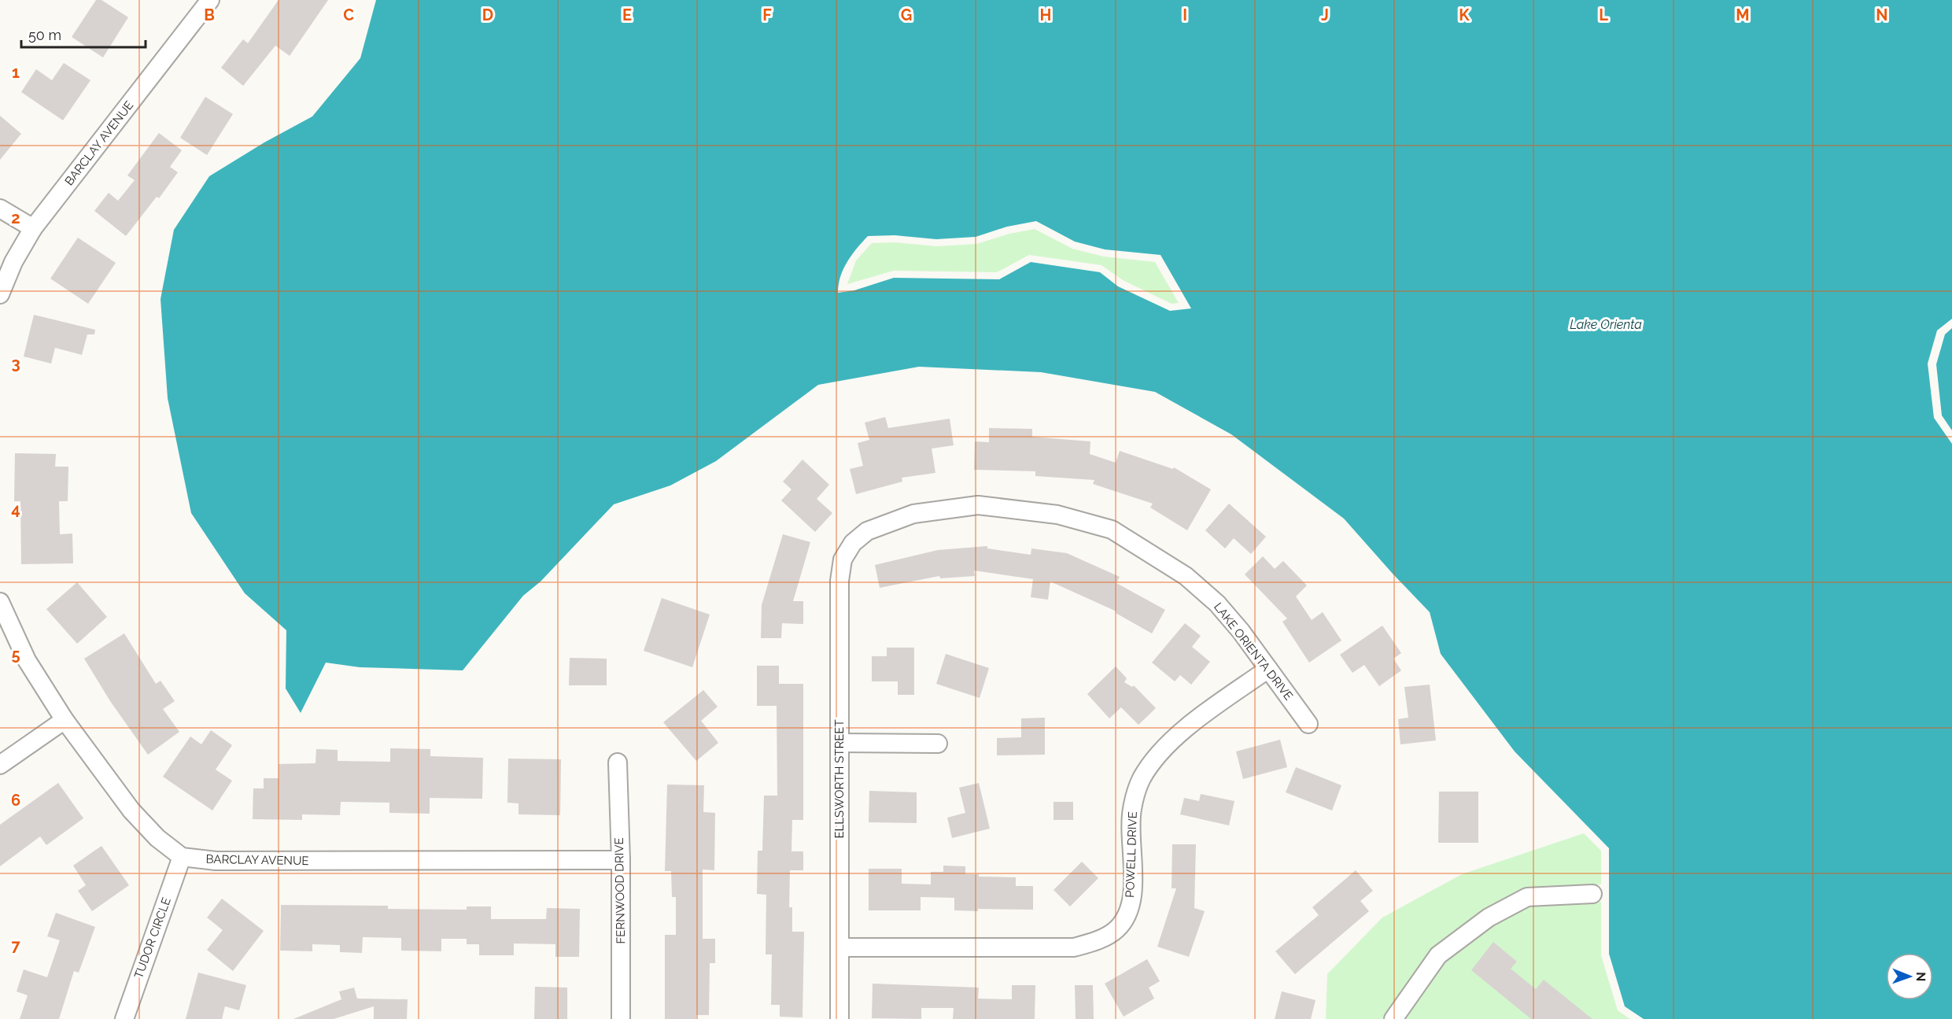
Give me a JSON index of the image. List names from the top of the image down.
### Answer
{
  "streets": {
    "street": [
      "BARCLAY AVENUE",
      "LAKE ORIENTA DRIVE",
      "ELLSWORTH STREET",
      "POWELL DRIVE",
      "FERNWOOD DRIVE",
      "TUDOR CIRCLE"
    ]
  },
  "crossings": [
    ["BARCLAY AVENUE", "FERNWOOD DRIVE"],
    ["BARCLAY AVENUE", "TUDOR CIRCLE"],
    ["LAKE ORIENTA DRIVE", "ELLSWORTH STREET"],
    ["LAKE ORIENTA DRIVE", "POWELL DRIVE"],
    ["ELLSWORTH STREET", "POWELL DRIVE"]
  ],
  "water": ["Lake Orienta"],
  "scale_bar": "50 m",
  "north": "right",
  "grid": {
    "columns": [
      "B",
      "C",
      "D",
      "E",
      "F",
      "G",
      "H",
      "I",
      "J",
      "K",
      "L",
      "M",
      "N"
    ],
    "rows": [
      "1",
      "2",
      "3",
      "4",
      "5",
      "6",
      "7"
    ]
  }
}
